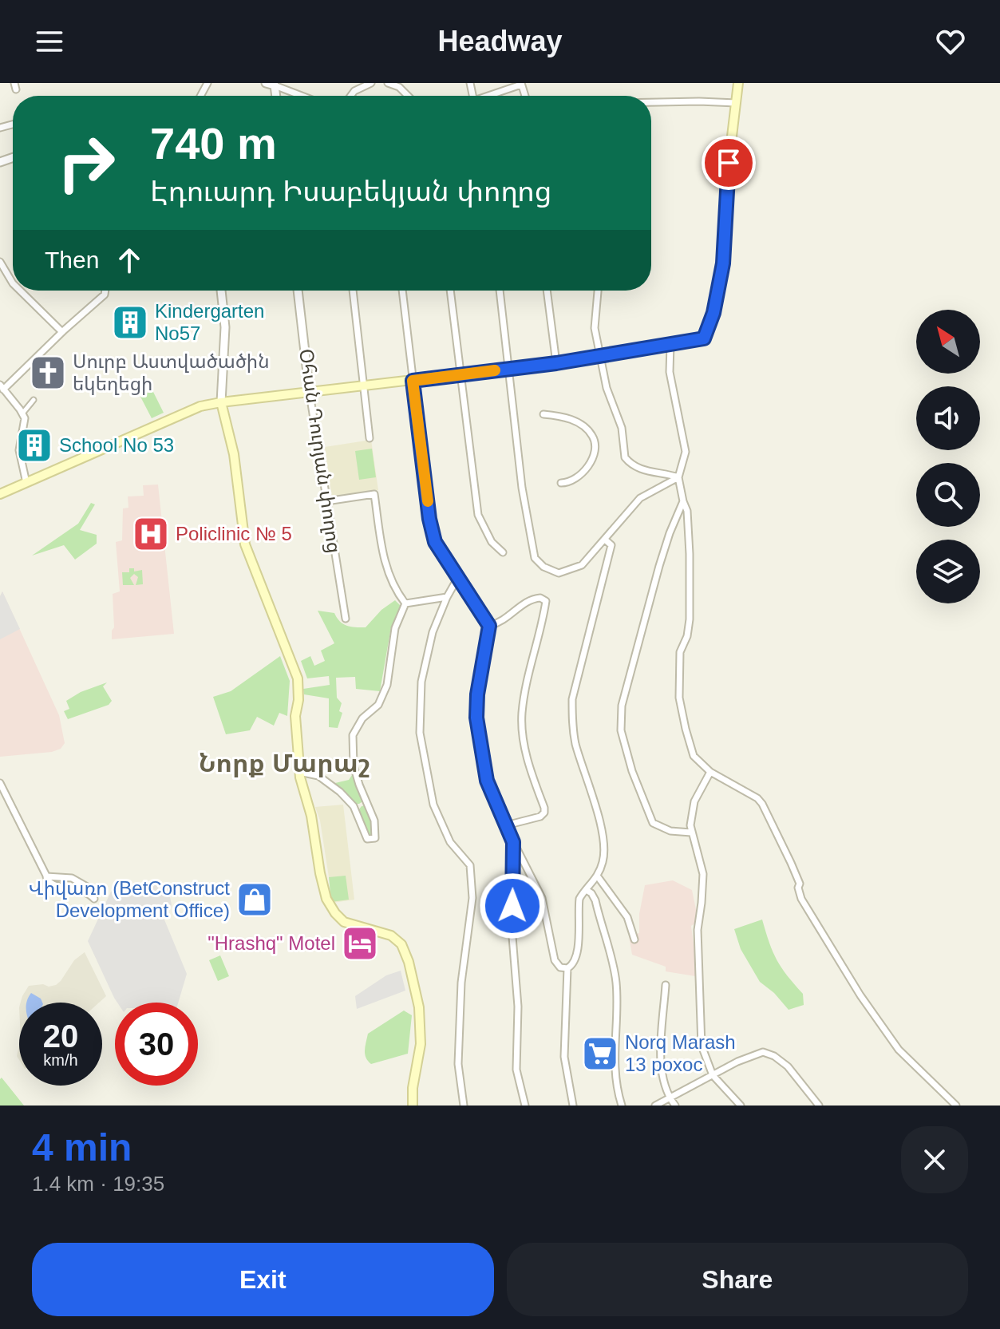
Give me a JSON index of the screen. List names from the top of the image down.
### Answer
{
  "streets": {
    "street": ["Օհան Դուրյան փողոց"]
  },
  "districts": ["Նորք Մարաշ"],
  "places": {
    "building": ["Kindergarten No57", "School No 53"],
    "church": ["Սուրբ Աստվածածին եկեղեցի"],
    "hospital": ["Policlinic № 5"],
    "shop": ["Վիվառո (BetConstruct Development Office)"],
    "hotel": ["\"Hrashq\" Motel"],
    "supermarket": ["Norq Marash 13 poxoc"]
  },
  "north": "top left",
  "page": {
    "header": "Headway",
    "turn": ["740 m", "Էդուարդ Իսաբեկյան փողոց"],
    "then": "Then",
    "speed": "20 km/h",
    "limit": "30",
    "heading": ["4 min", "1.4 km · 19:35"],
    "buttons": ["Exit", "Share"]
  }
}
